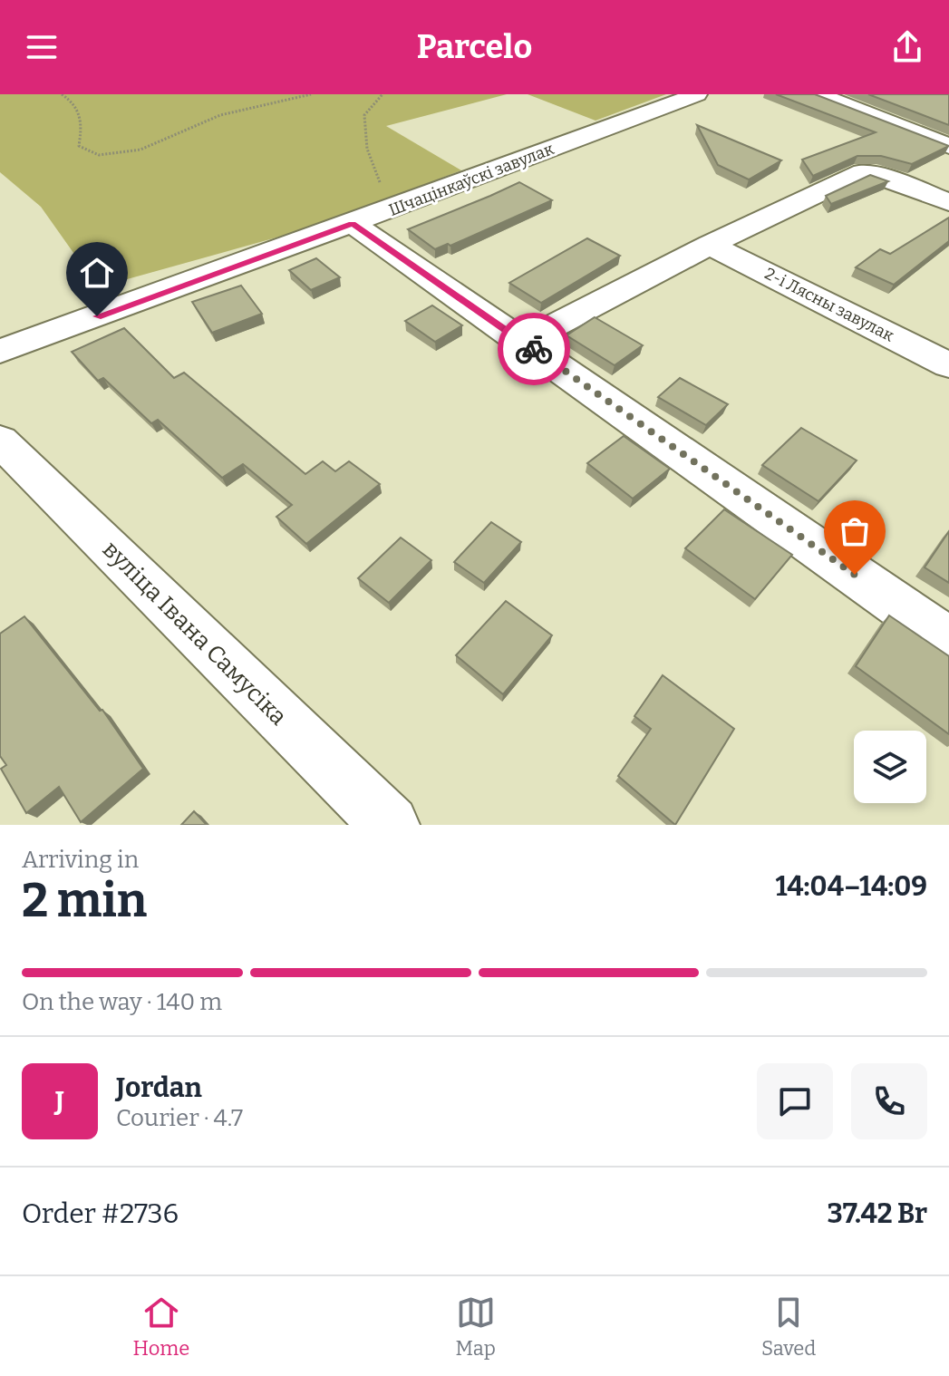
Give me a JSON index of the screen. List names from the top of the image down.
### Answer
{
  "streets": {
    "street": ["Шчацінкаўскі завулак", "2-і Лясны завулак", "вуліца Івана Самусіка"]
  },
  "page": {
    "header": "Parcelo",
    "heading": ["2 min", "Arriving in", "14:04–14:09"],
    "panel": [
      "Jordan",
      "Courier · 4.7",
      "Order #2736",
      "37.42 Br"
    ],
    "bar": "On the way · 140 m",
    "round": "J",
    "tabs": ["Home", "Map", "Saved"]
  }
}
